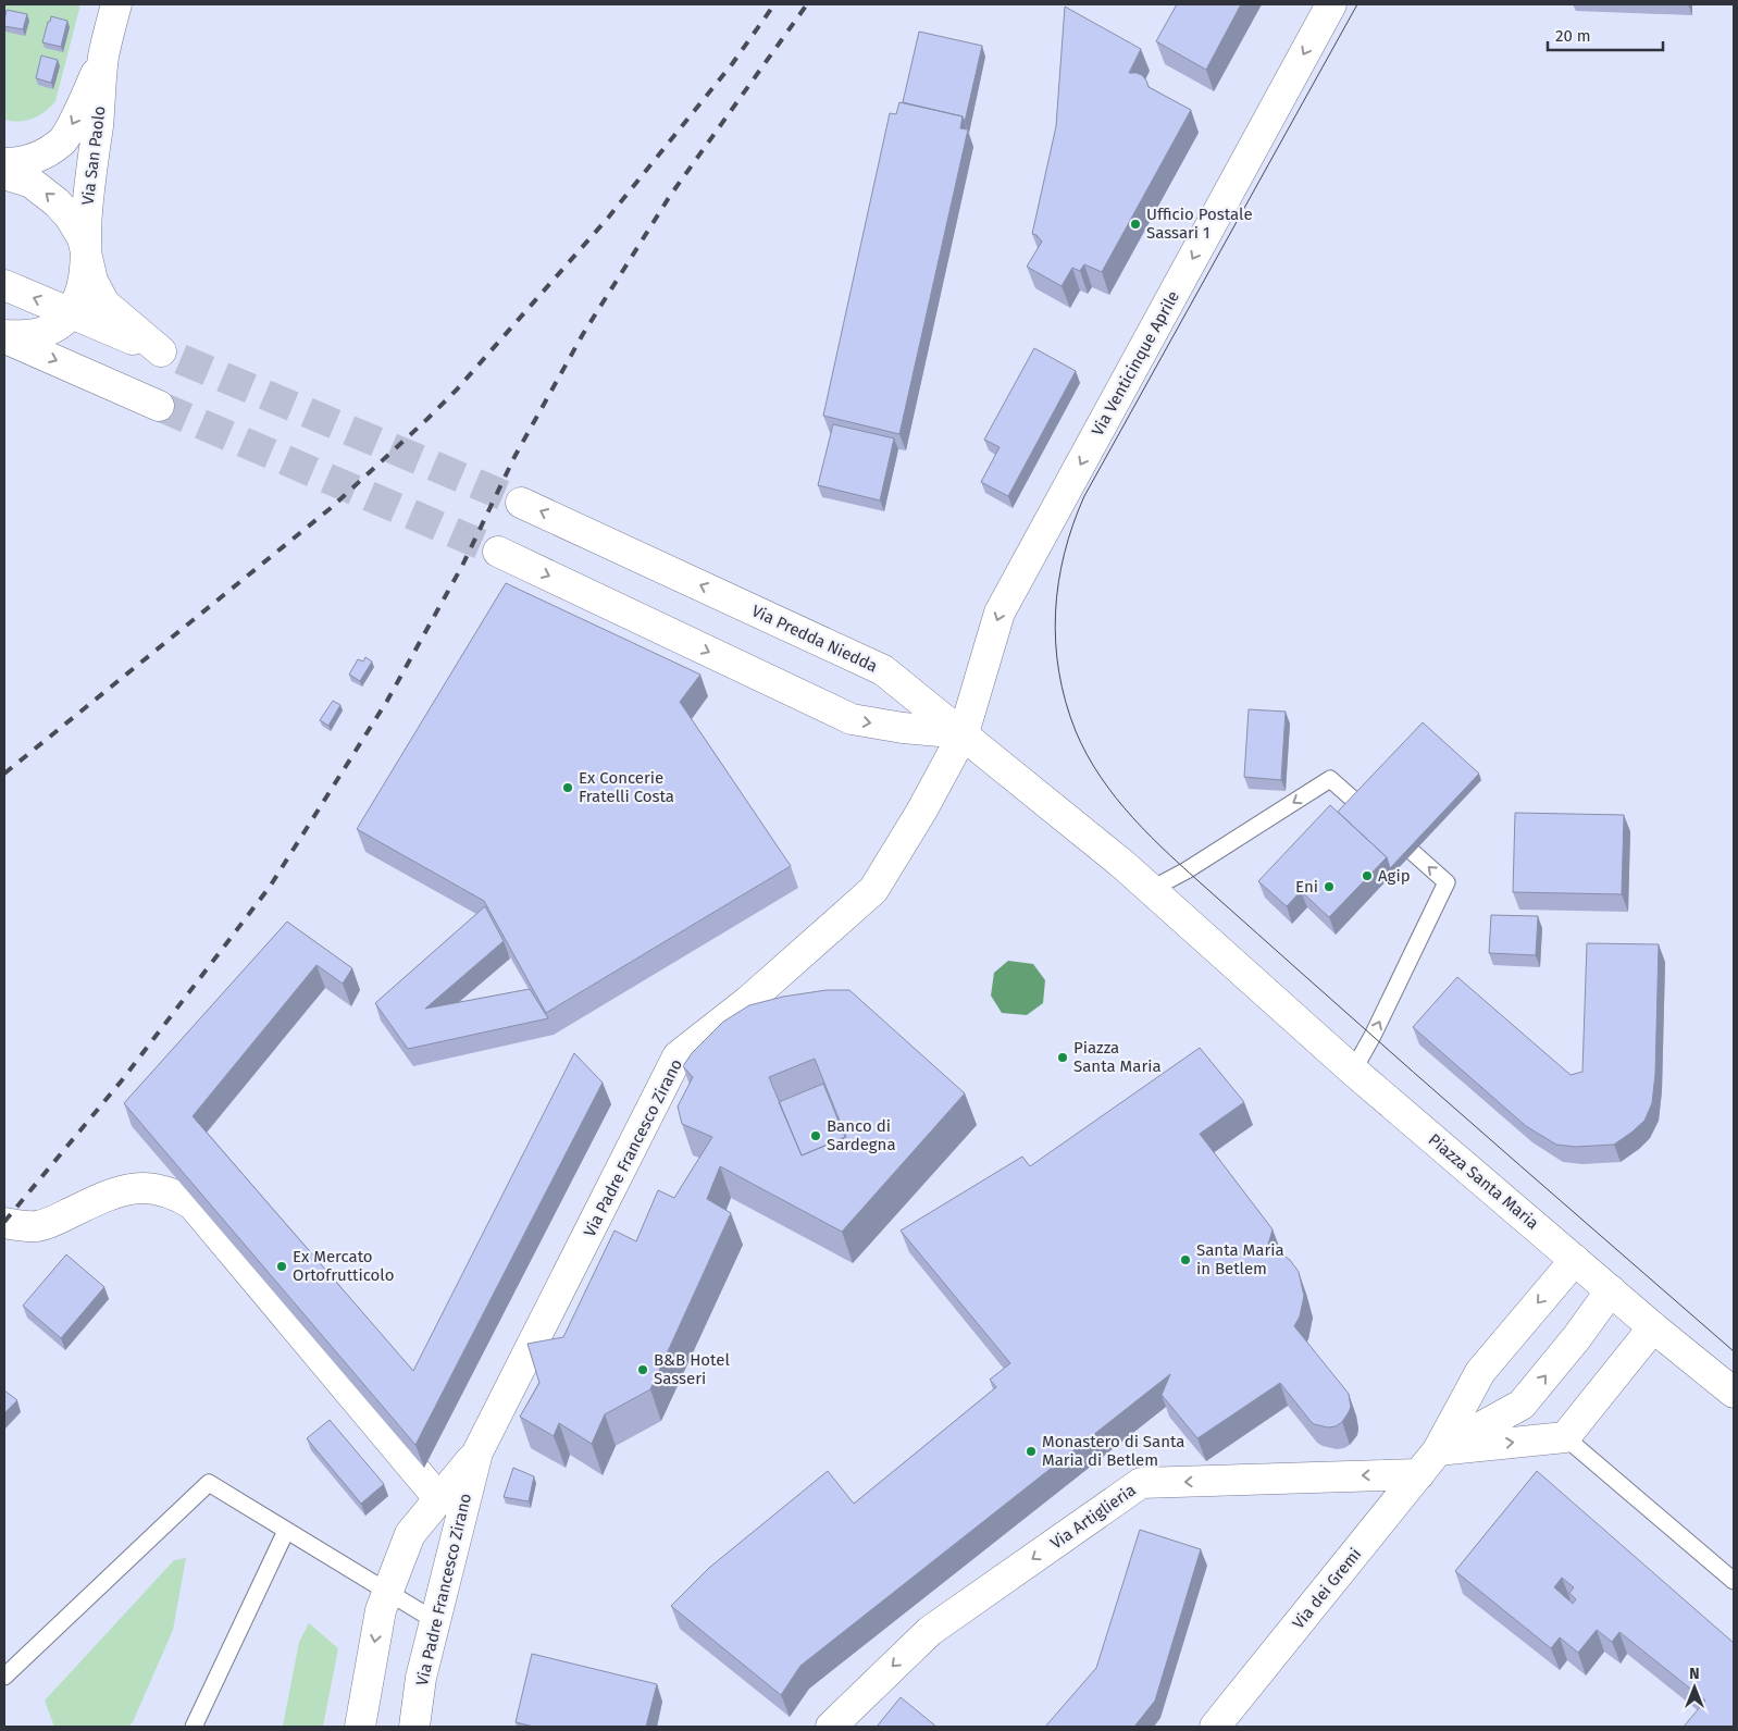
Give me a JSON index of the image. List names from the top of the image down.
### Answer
{
  "streets": {
    "main road": [
      "Via San Paolo",
      "Via Venticinque Aprile",
      "Via Predda Niedda",
      "Via Padre Francesco Zirano",
      "Piazza Santa Maria",
      "Via Artiglieria",
      "Via dei Gremi"
    ]
  },
  "crossings": [
    ["Via Venticinque Aprile", "Via Predda Niedda"],
    ["Via Venticinque Aprile", "Via Padre Francesco Zirano"],
    ["Via Venticinque Aprile", "Piazza Santa Maria"],
    ["Via Predda Niedda", "Via Padre Francesco Zirano"],
    ["Via Predda Niedda", "Piazza Santa Maria"],
    ["Via Padre Francesco Zirano", "Piazza Santa Maria"],
    ["Piazza Santa Maria", "Via dei Gremi"],
    ["Via Artiglieria", "Via dei Gremi"]
  ],
  "one_way": ["Via San Paolo", "Via Venticinque Aprile", "Via Artiglieria"],
  "places": [
    "Ufficio Postale Sassari 1",
    "Ex Concerie Fratelli Costa",
    "Agip",
    "Eni",
    "Piazza Santa Maria",
    "Banco di Sardegna",
    "Santa Maria in Betlem",
    "Ex Mercato Ortofrutticolo",
    "B&B Hotel Sasseri",
    "Monastero di Santa Maria di Betlem"
  ],
  "scale_bar": "20 m",
  "north": "top"
}
